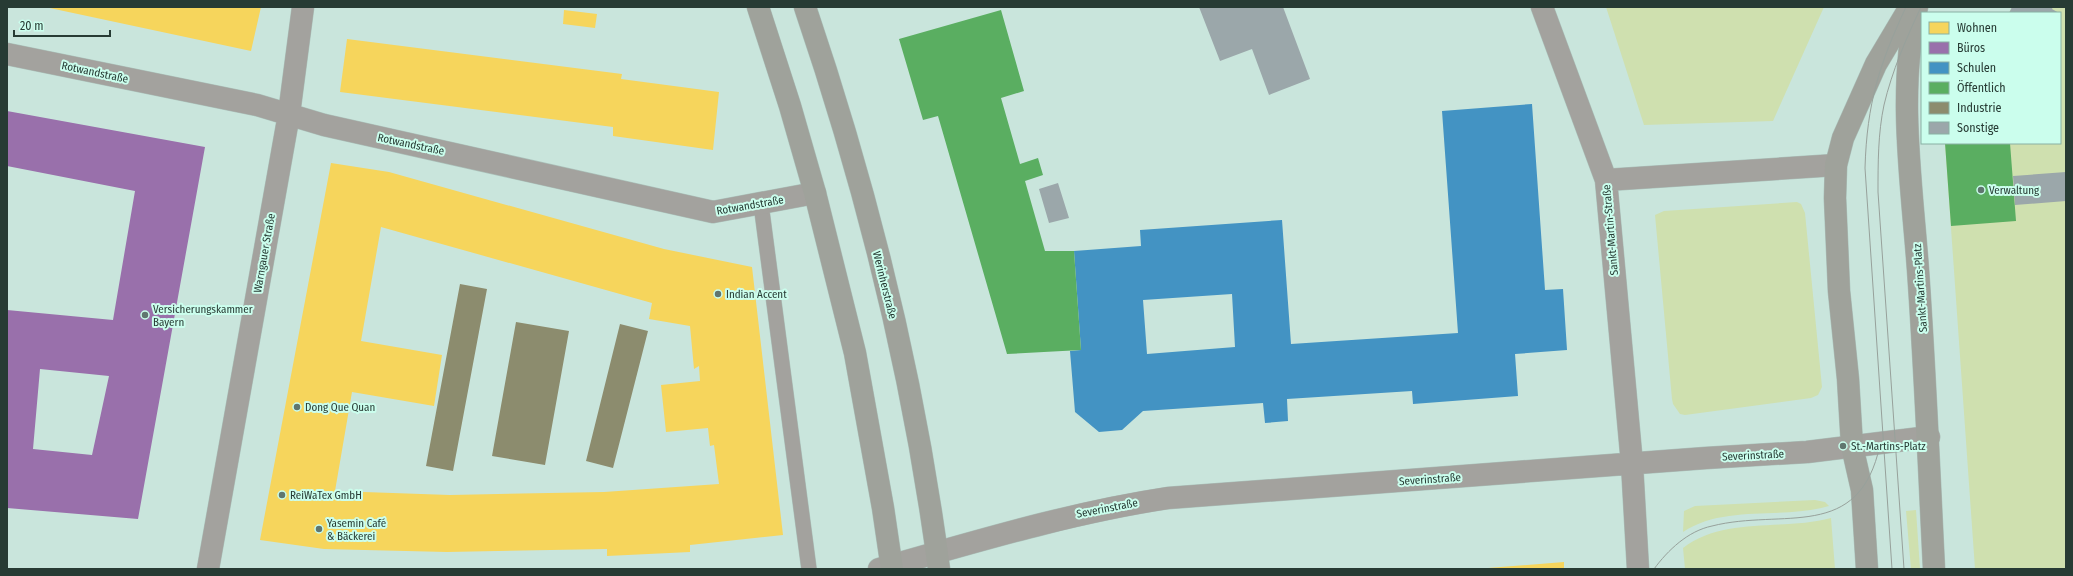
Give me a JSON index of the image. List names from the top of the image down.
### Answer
{
  "streets": {
    "main road": ["Werinherstraße", "Sankt-Martins-Platz"],
    "street": [
      "Rotwandstraße",
      "Sankt-Martin-Straße",
      "Warngauer Straße",
      "Severinstraße"
    ]
  },
  "crossings": [
    ["Rotwandstraße", "Warngauer Straße"],
    ["Sankt-Martin-Straße", "Severinstraße"],
    ["Werinherstraße", "Severinstraße"],
    ["Sankt-Martins-Platz", "Severinstraße"]
  ],
  "places": [
    "Verwaltung",
    "Indian Accent",
    "Versicherungskammer Bayern",
    "Dong Que Quan",
    "St.-Martins-Platz",
    "ReiWaTex GmbH",
    "Yasemin Café & Bäckerei"
  ],
  "legend": [
    "Wohnen",
    "Büros",
    "Schulen",
    "Öffentlich",
    "Industrie",
    "Sonstige"
  ],
  "scale_bar": "20 m"
}
